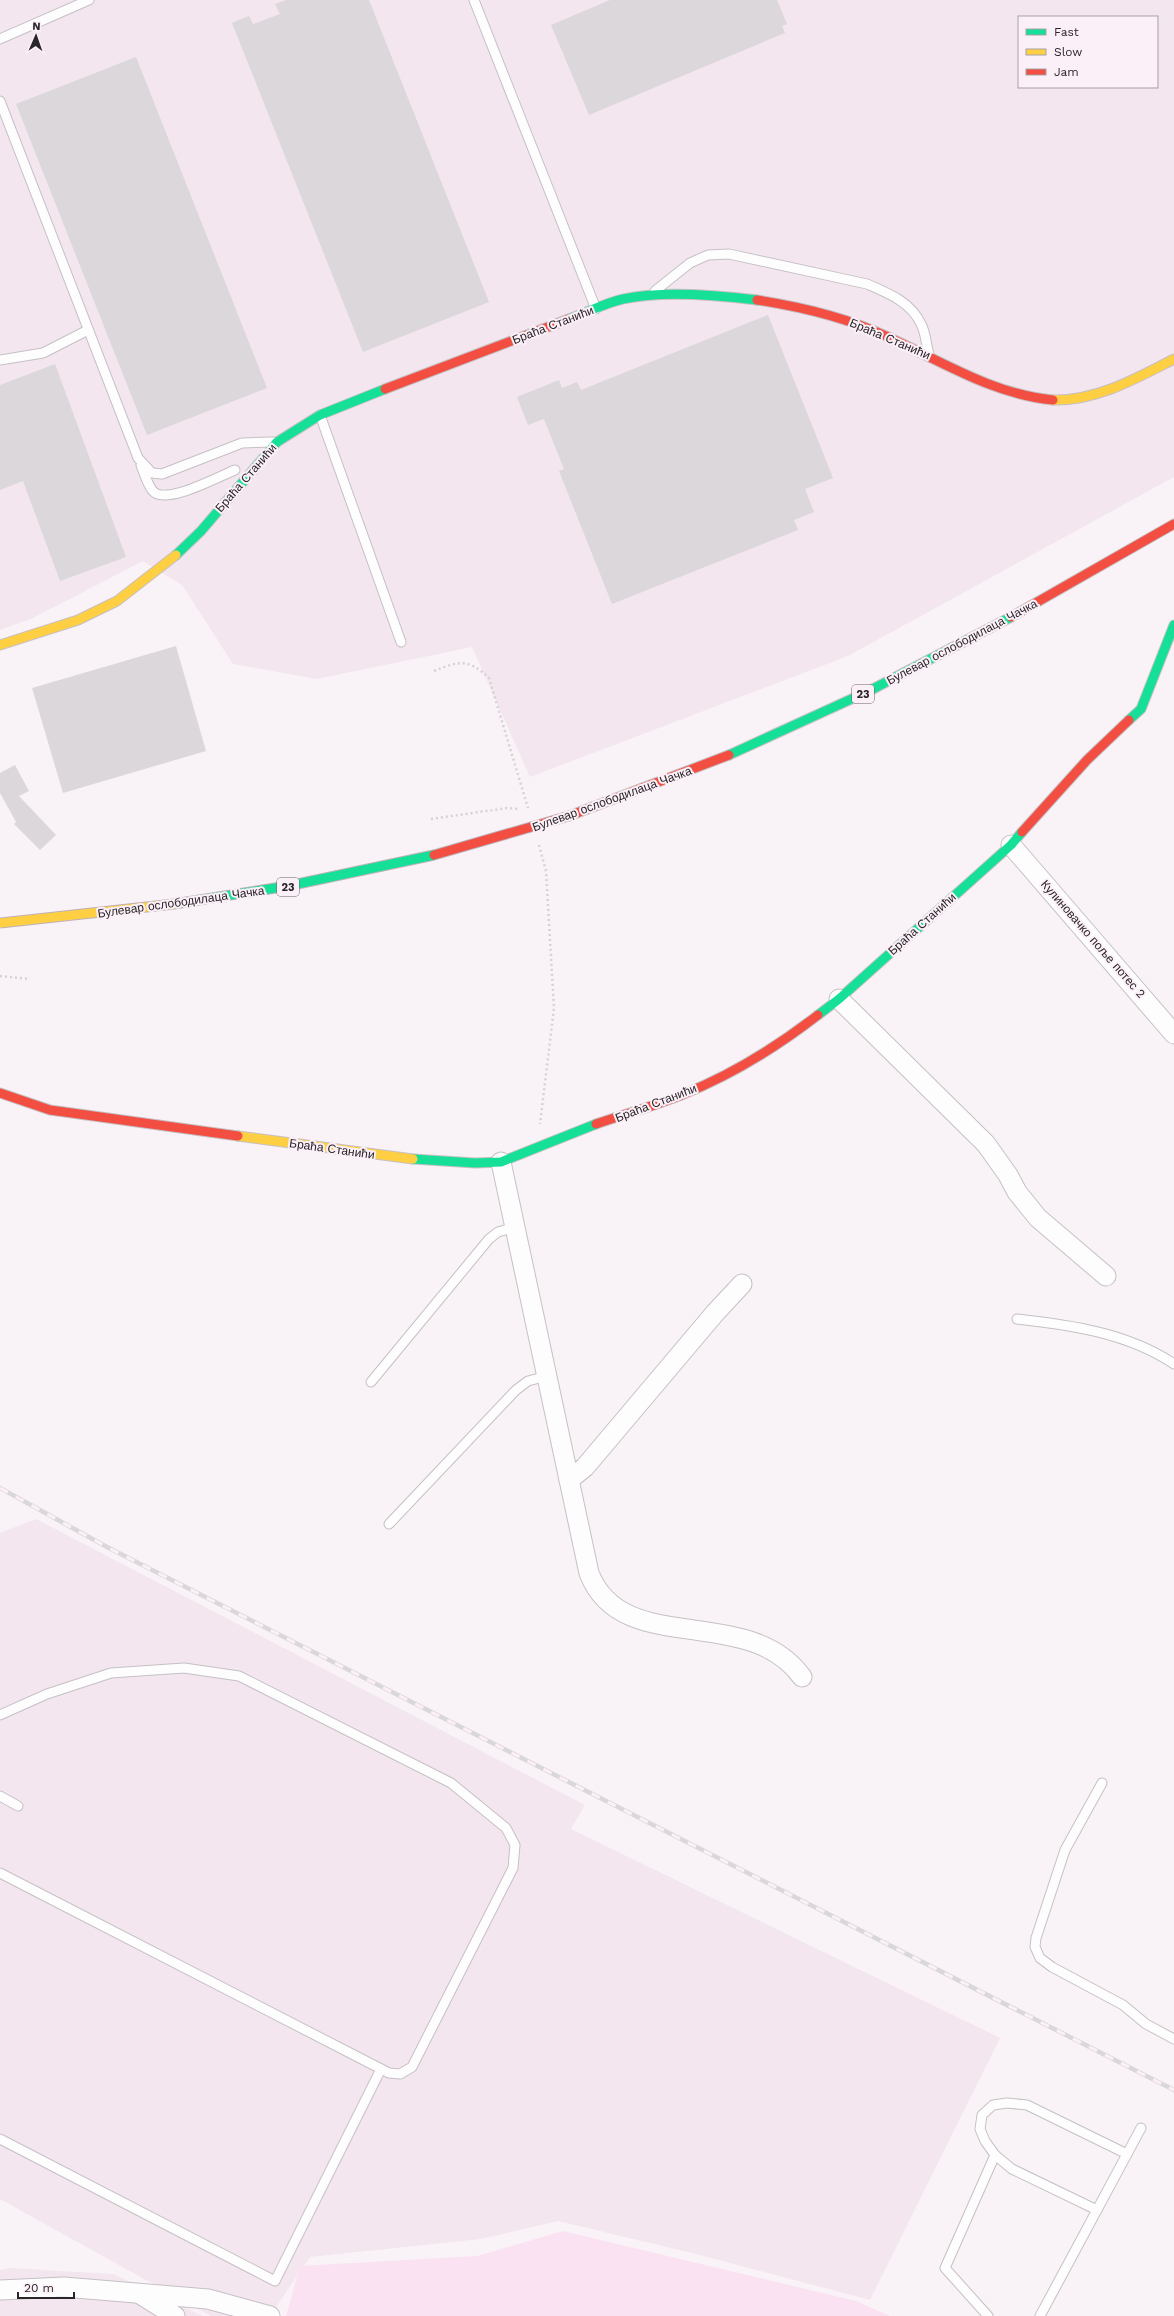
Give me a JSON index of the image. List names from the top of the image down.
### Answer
{
  "streets": {
    "street": [
      "Браћа Станићи",
      "Булевар ослободилаца Чачка",
      "23",
      "Кулиновачко поље потес 2"
    ]
  },
  "crossings": [
    ["Браћа Станићи", "Кулиновачко поље потес 2"]
  ],
  "legend": ["Fast", "Slow", "Jam"],
  "scale_bar": "20 m",
  "north": "top"
}
